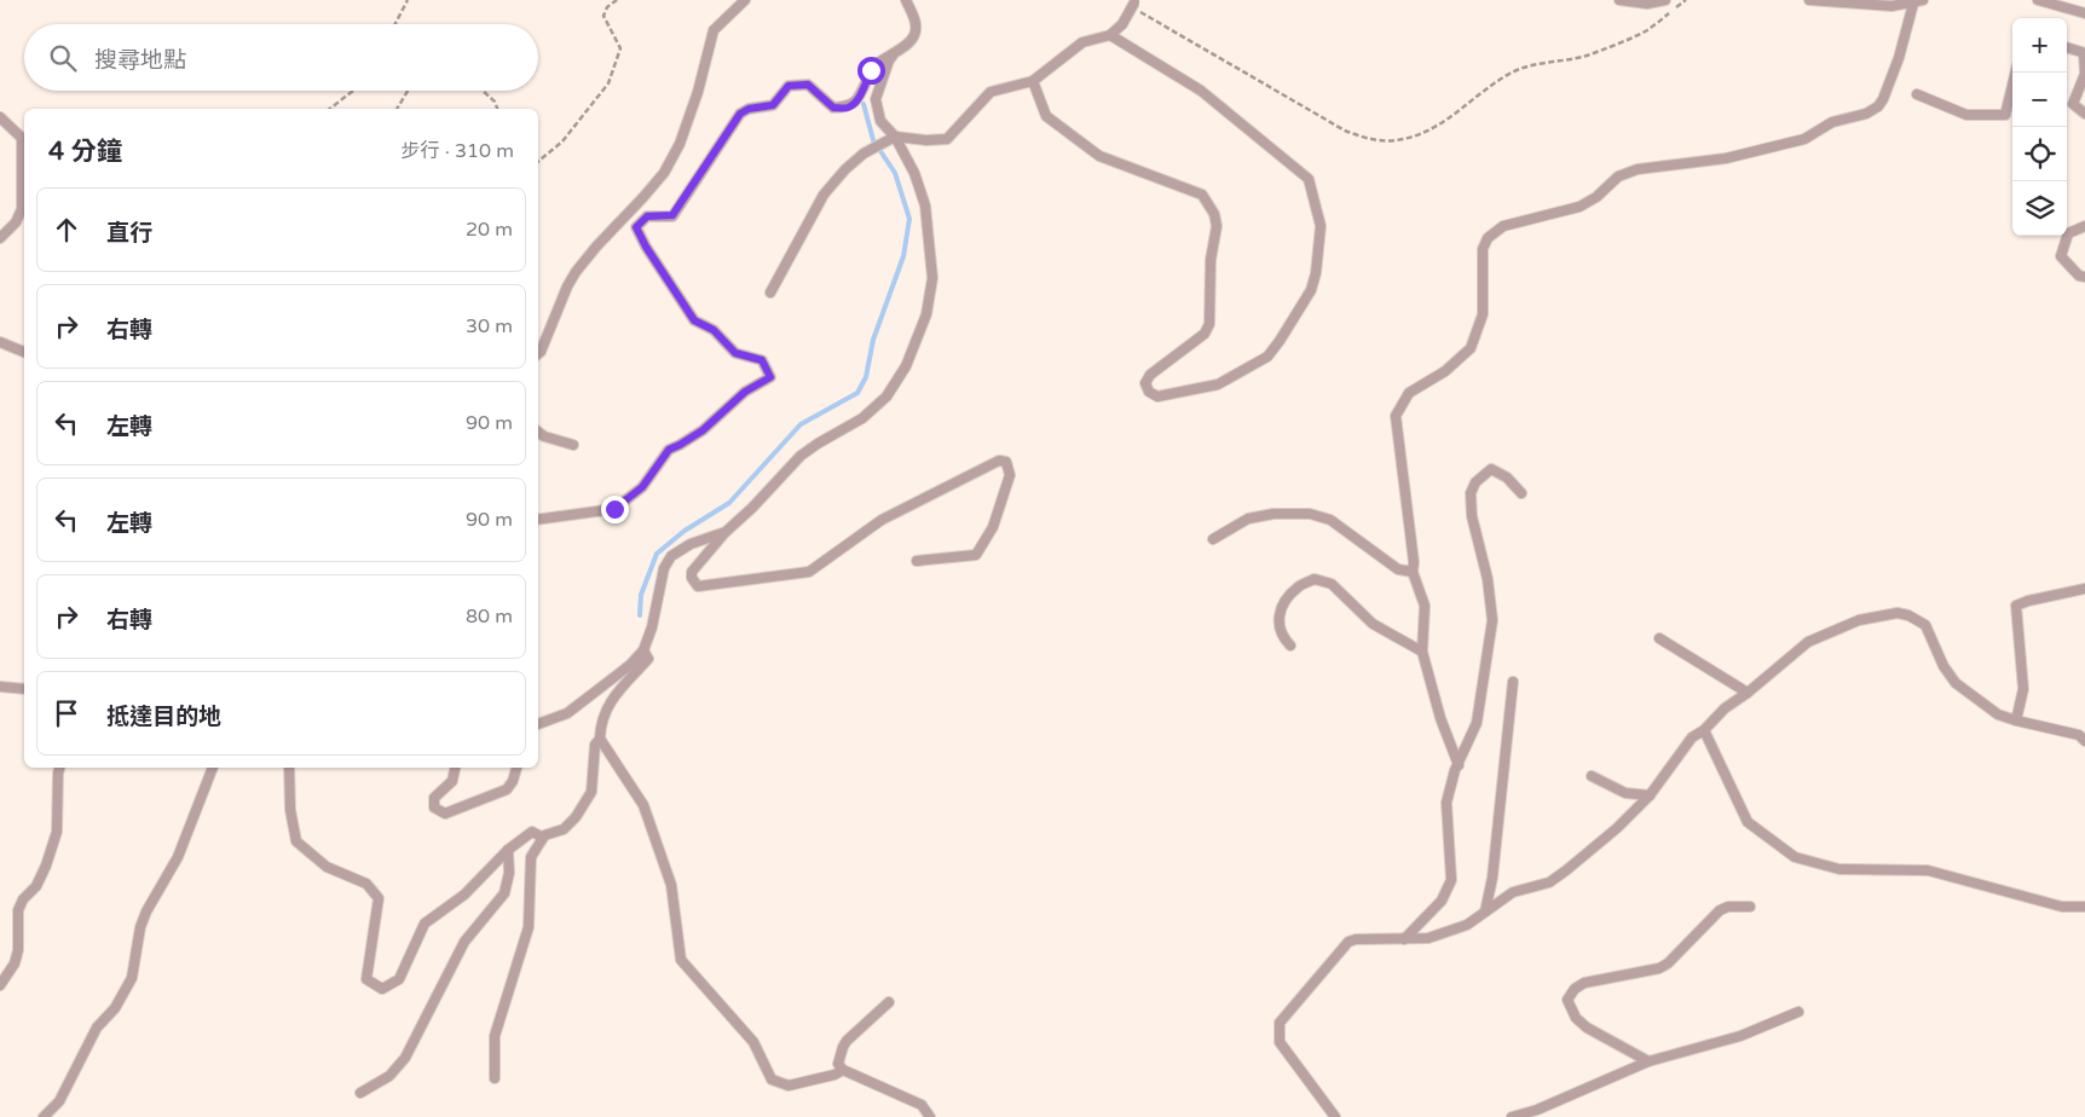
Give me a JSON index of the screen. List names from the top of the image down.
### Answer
{
  "page": {
    "map_buttons": ["+", "−"],
    "search": "搜尋地點",
    "heading": ["4 分鐘", "步行 · 310 m"],
    "list": [
      ["直行", "20 m"],
      ["右轉", "30 m"],
      ["左轉", "90 m"],
      ["左轉", "90 m"],
      ["右轉", "80 m"],
      "抵達目的地"
    ]
  }
}
